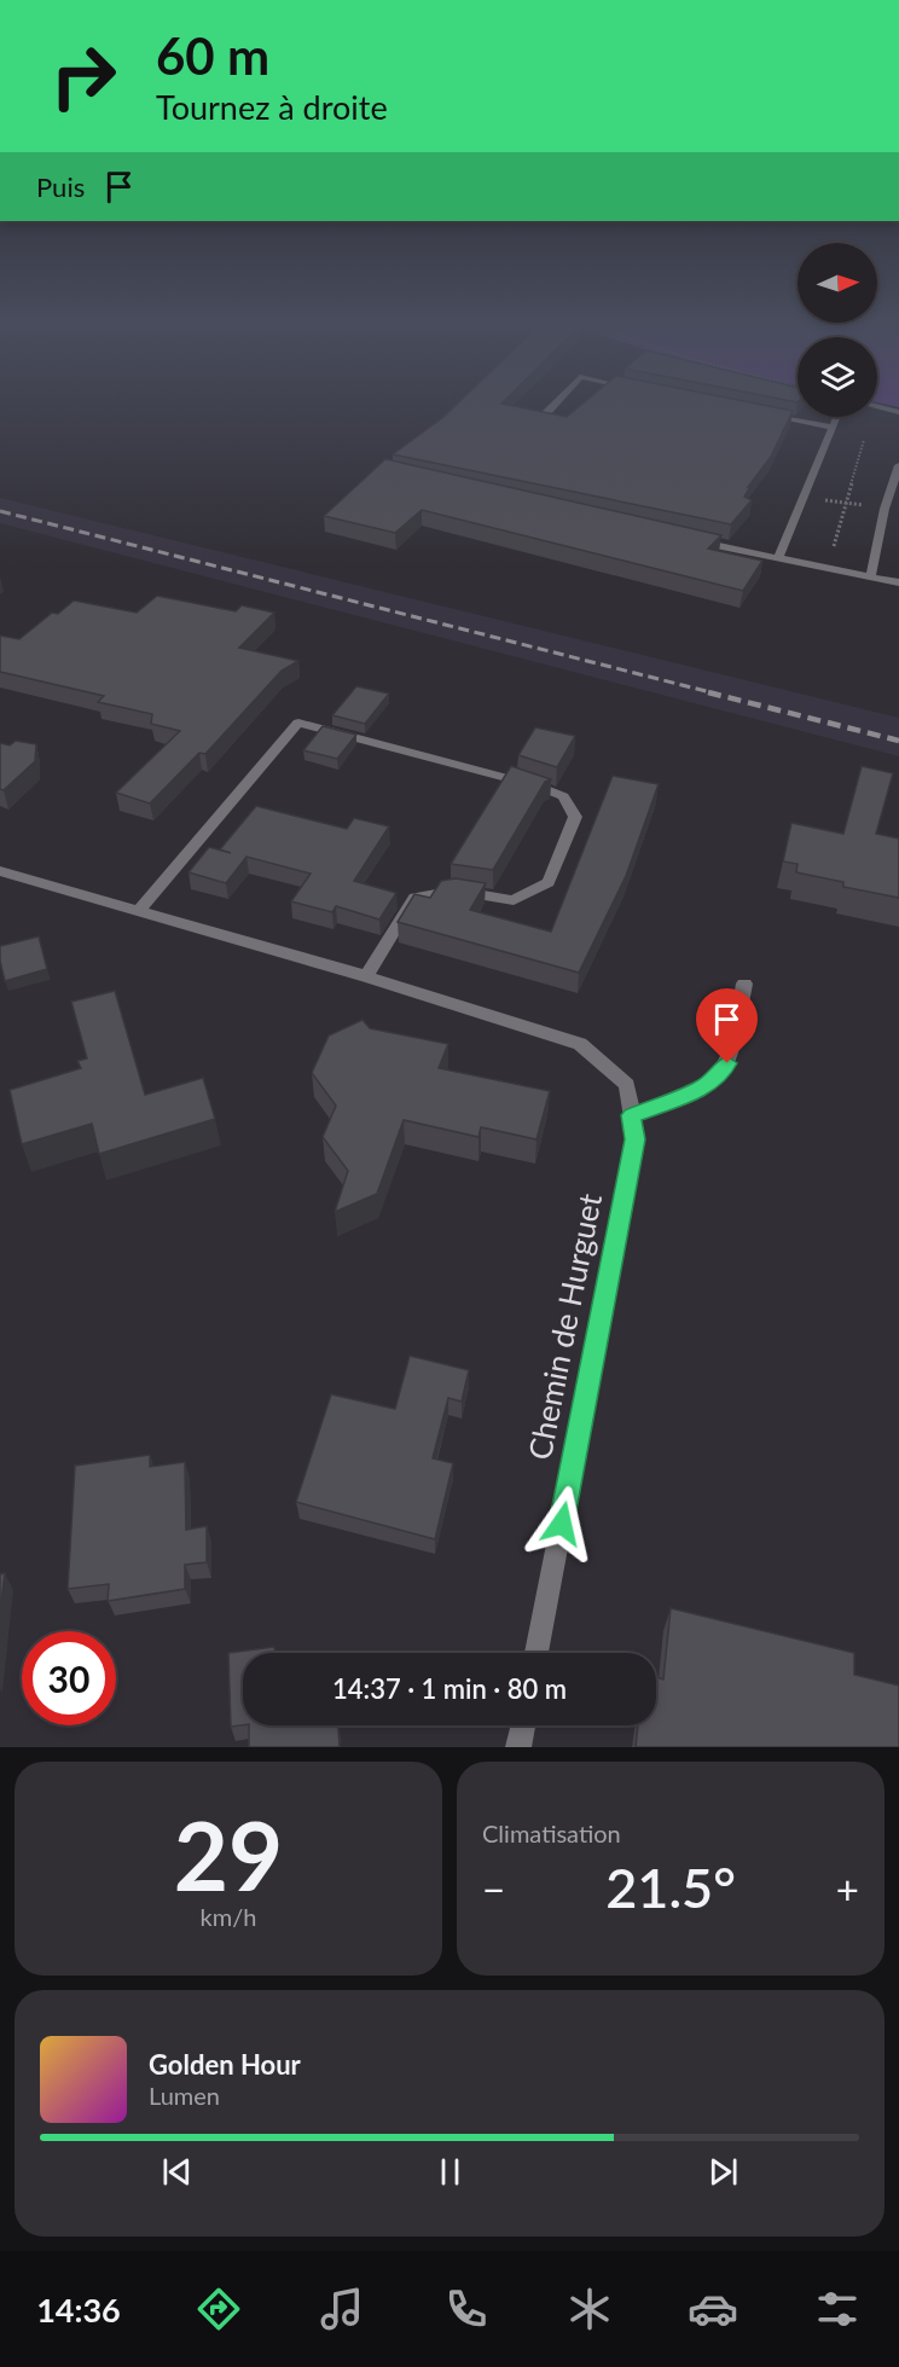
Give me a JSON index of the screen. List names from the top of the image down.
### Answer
{
  "streets": {
    "street": ["Chemin de Hurguet"]
  },
  "north": "right",
  "page": {
    "turn": ["60 m", "Tournez à droite"],
    "then": "Puis",
    "limit": "30",
    "trip": "14:37 · 1 min · 80 m",
    "tile": [
      ["29", "km/h"],
      "Climatisation"
    ],
    "heat": ["−", "21.5°", "+"],
    "song": ["Golden Hour", "Lumen"],
    "tabs": "14:36"
  }
}
